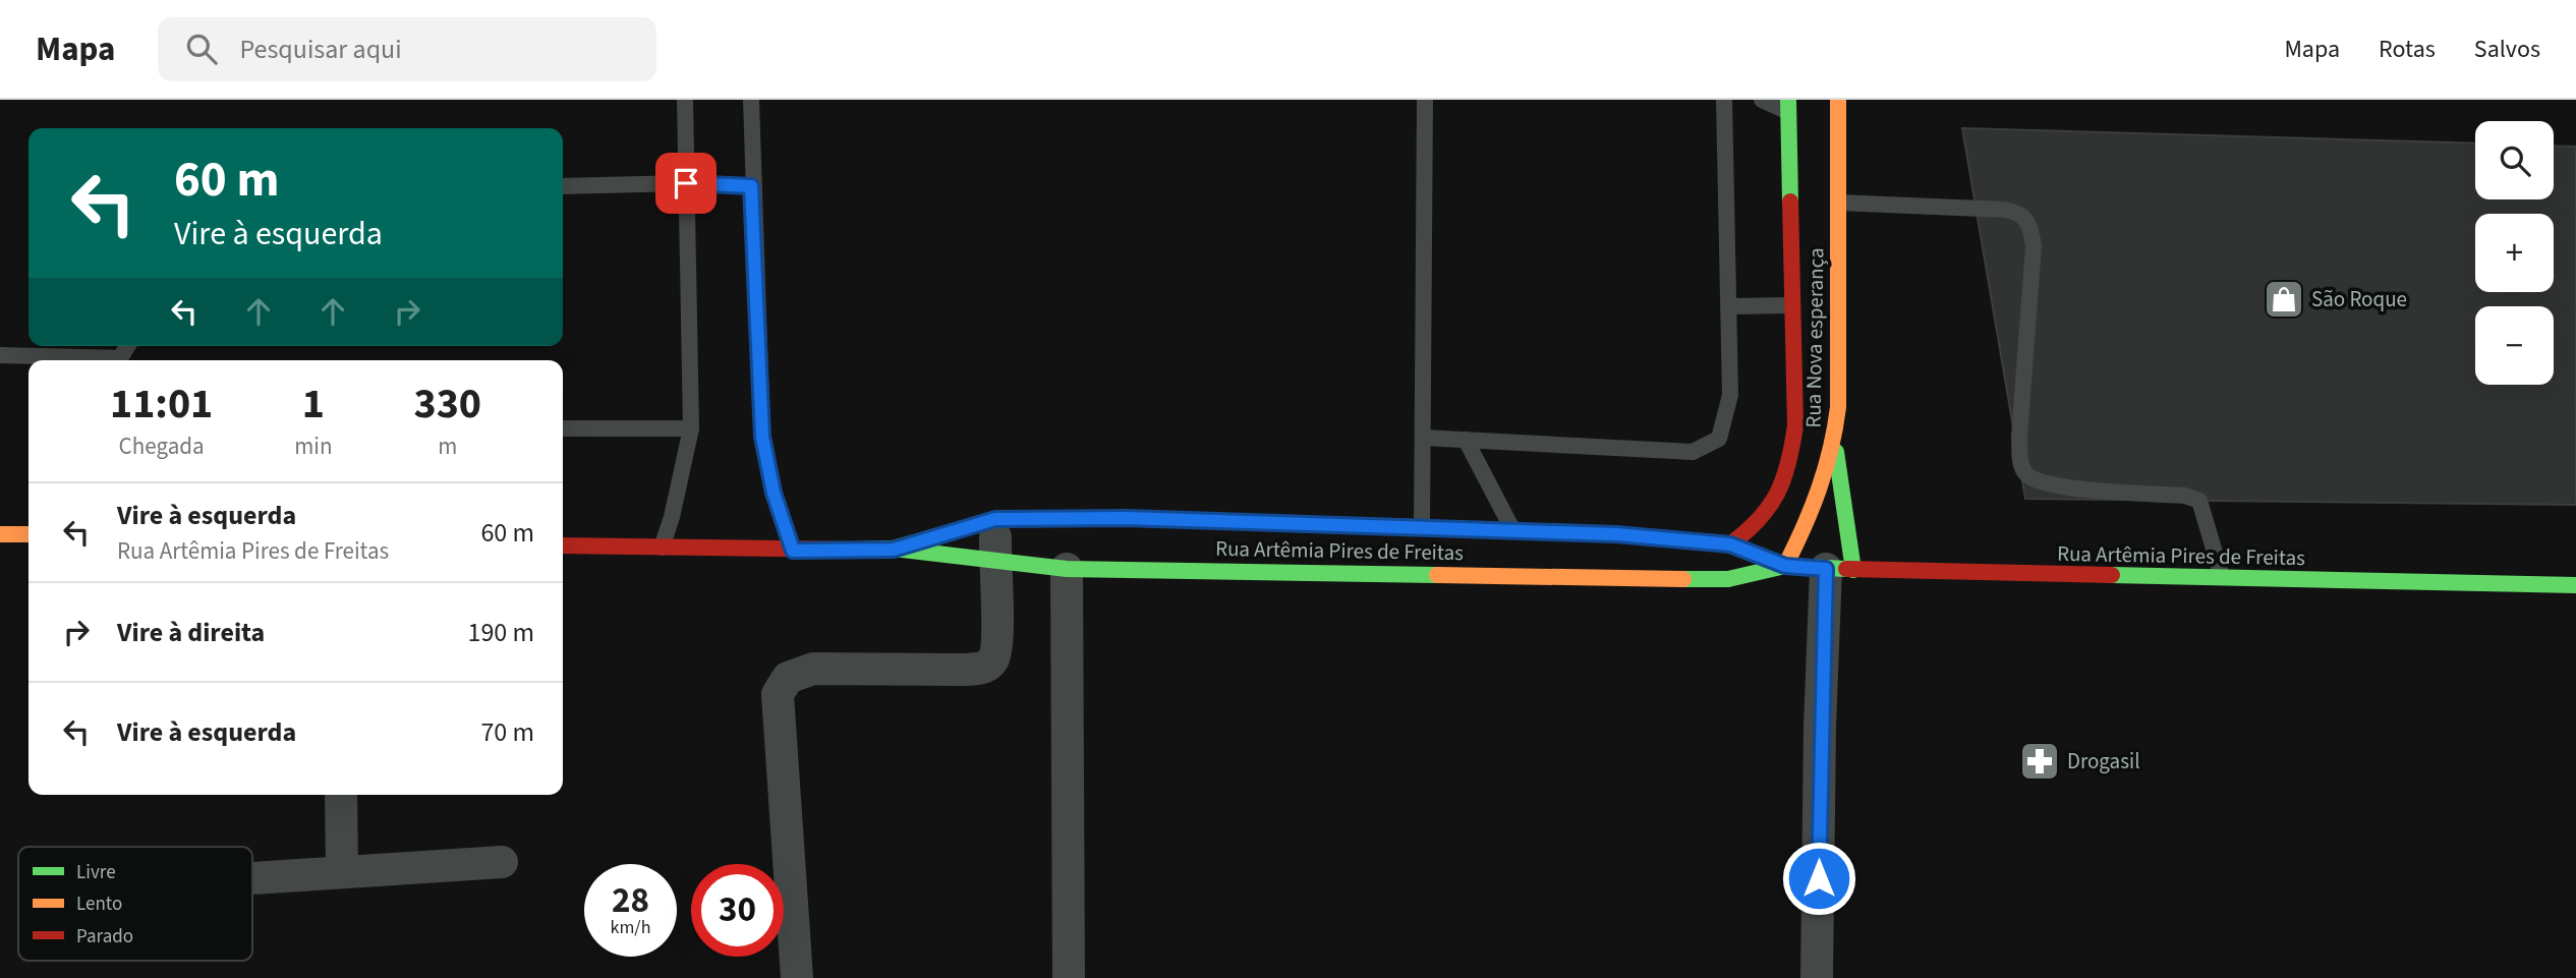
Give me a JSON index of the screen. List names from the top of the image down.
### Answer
{
  "streets": {
    "street": ["Rua Nova esperança", "Rua Artêmia Pires de Freitas"]
  },
  "crossings": [
    ["Rua Nova esperança", "Rua Artêmia Pires de Freitas"]
  ],
  "places": {
    "shop": ["São Roque"],
    "pharmacy": ["Drogasil"]
  },
  "legend": ["Livre", "Lento", "Parado"],
  "page": {
    "header": "Mapa",
    "search": "Pesquisar aqui",
    "nav": ["Mapa", "Rotas", "Salvos"],
    "map_buttons": ["+", "−"],
    "turn": ["60 m", "Vire à esquerda"],
    "eta": [
      "11:01",
      "Chegada",
      "1",
      "min",
      "330",
      "m"
    ],
    "list": [
      {
        "name": "Vire à esquerda",
        "note": "Rua Artêmia Pires de Freitas",
        "value": "60 m"
      },
      {
        "name": "Vire à direita",
        "value": "190 m"
      },
      {
        "name": "Vire à esquerda",
        "value": "70 m"
      }
    ],
    "speed": "28 km/h",
    "limit": "30"
  }
}
